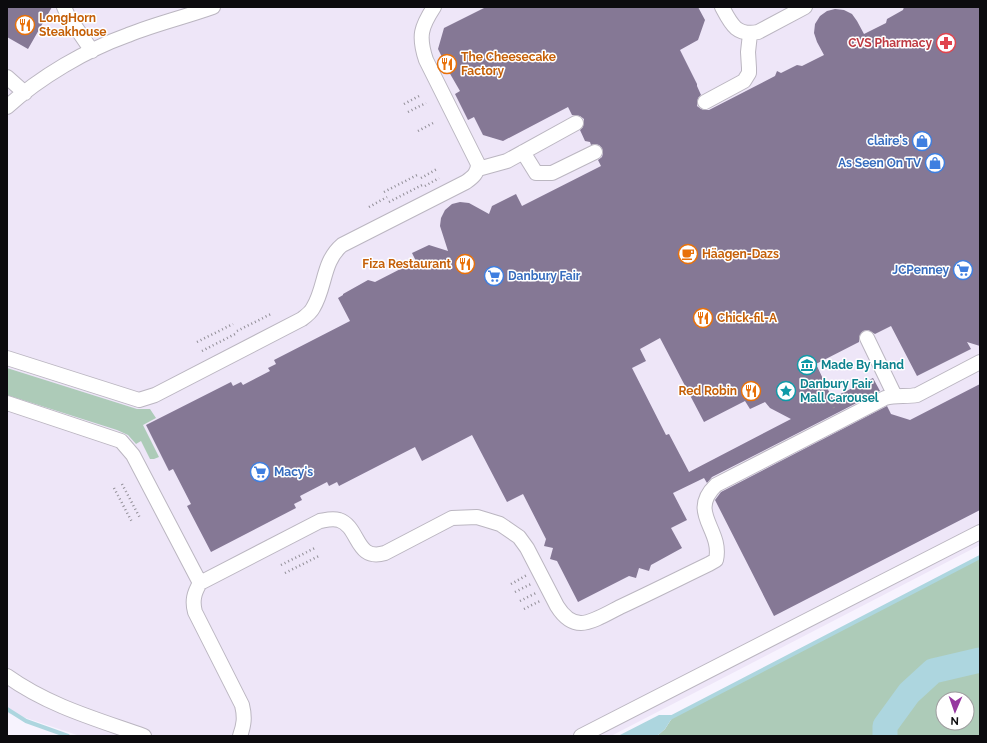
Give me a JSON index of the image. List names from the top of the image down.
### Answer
{
  "places": {
    "restaurant": [
      "LongHorn Steakhouse",
      "The Cheesecake Factory",
      "Fiza Restaurant",
      "Chick-fil-A",
      "Red Robin"
    ],
    "pharmacy": ["CVS Pharmacy"],
    "shop": ["claire's", "As Seen On TV"],
    "cafe": ["Häagen-Dazs"],
    "supermarket": ["JCPenney", "Danbury Fair", "Macy's"],
    "museum": ["Made By Hand"],
    "place": ["Danbury Fair Mall Carousel"]
  },
  "north": "bottom"
}
